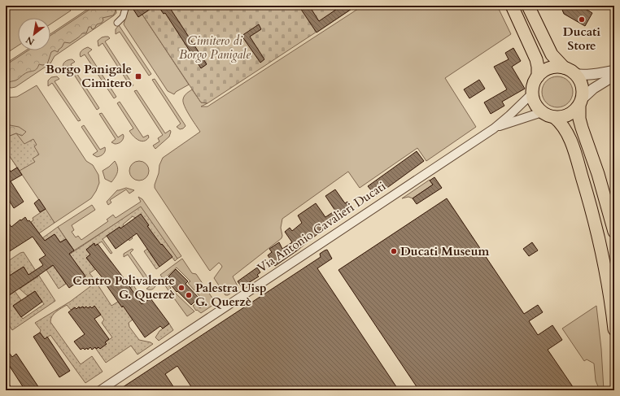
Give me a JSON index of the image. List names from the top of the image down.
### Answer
{
  "streets": {
    "street": ["Via Antonio Cavalieri Ducati"]
  },
  "parks": ["Cimitero di Borgo Panigale"],
  "places": {
    "other": [
      "Ducati Store",
      "Ducati Museum",
      "Centro Polivalente G. Querzè",
      "Palestra Uisp G. Querzè"
    ],
    "transit": ["Borgo Panigale Cimitero"]
  },
  "north": "bottom left"
}
